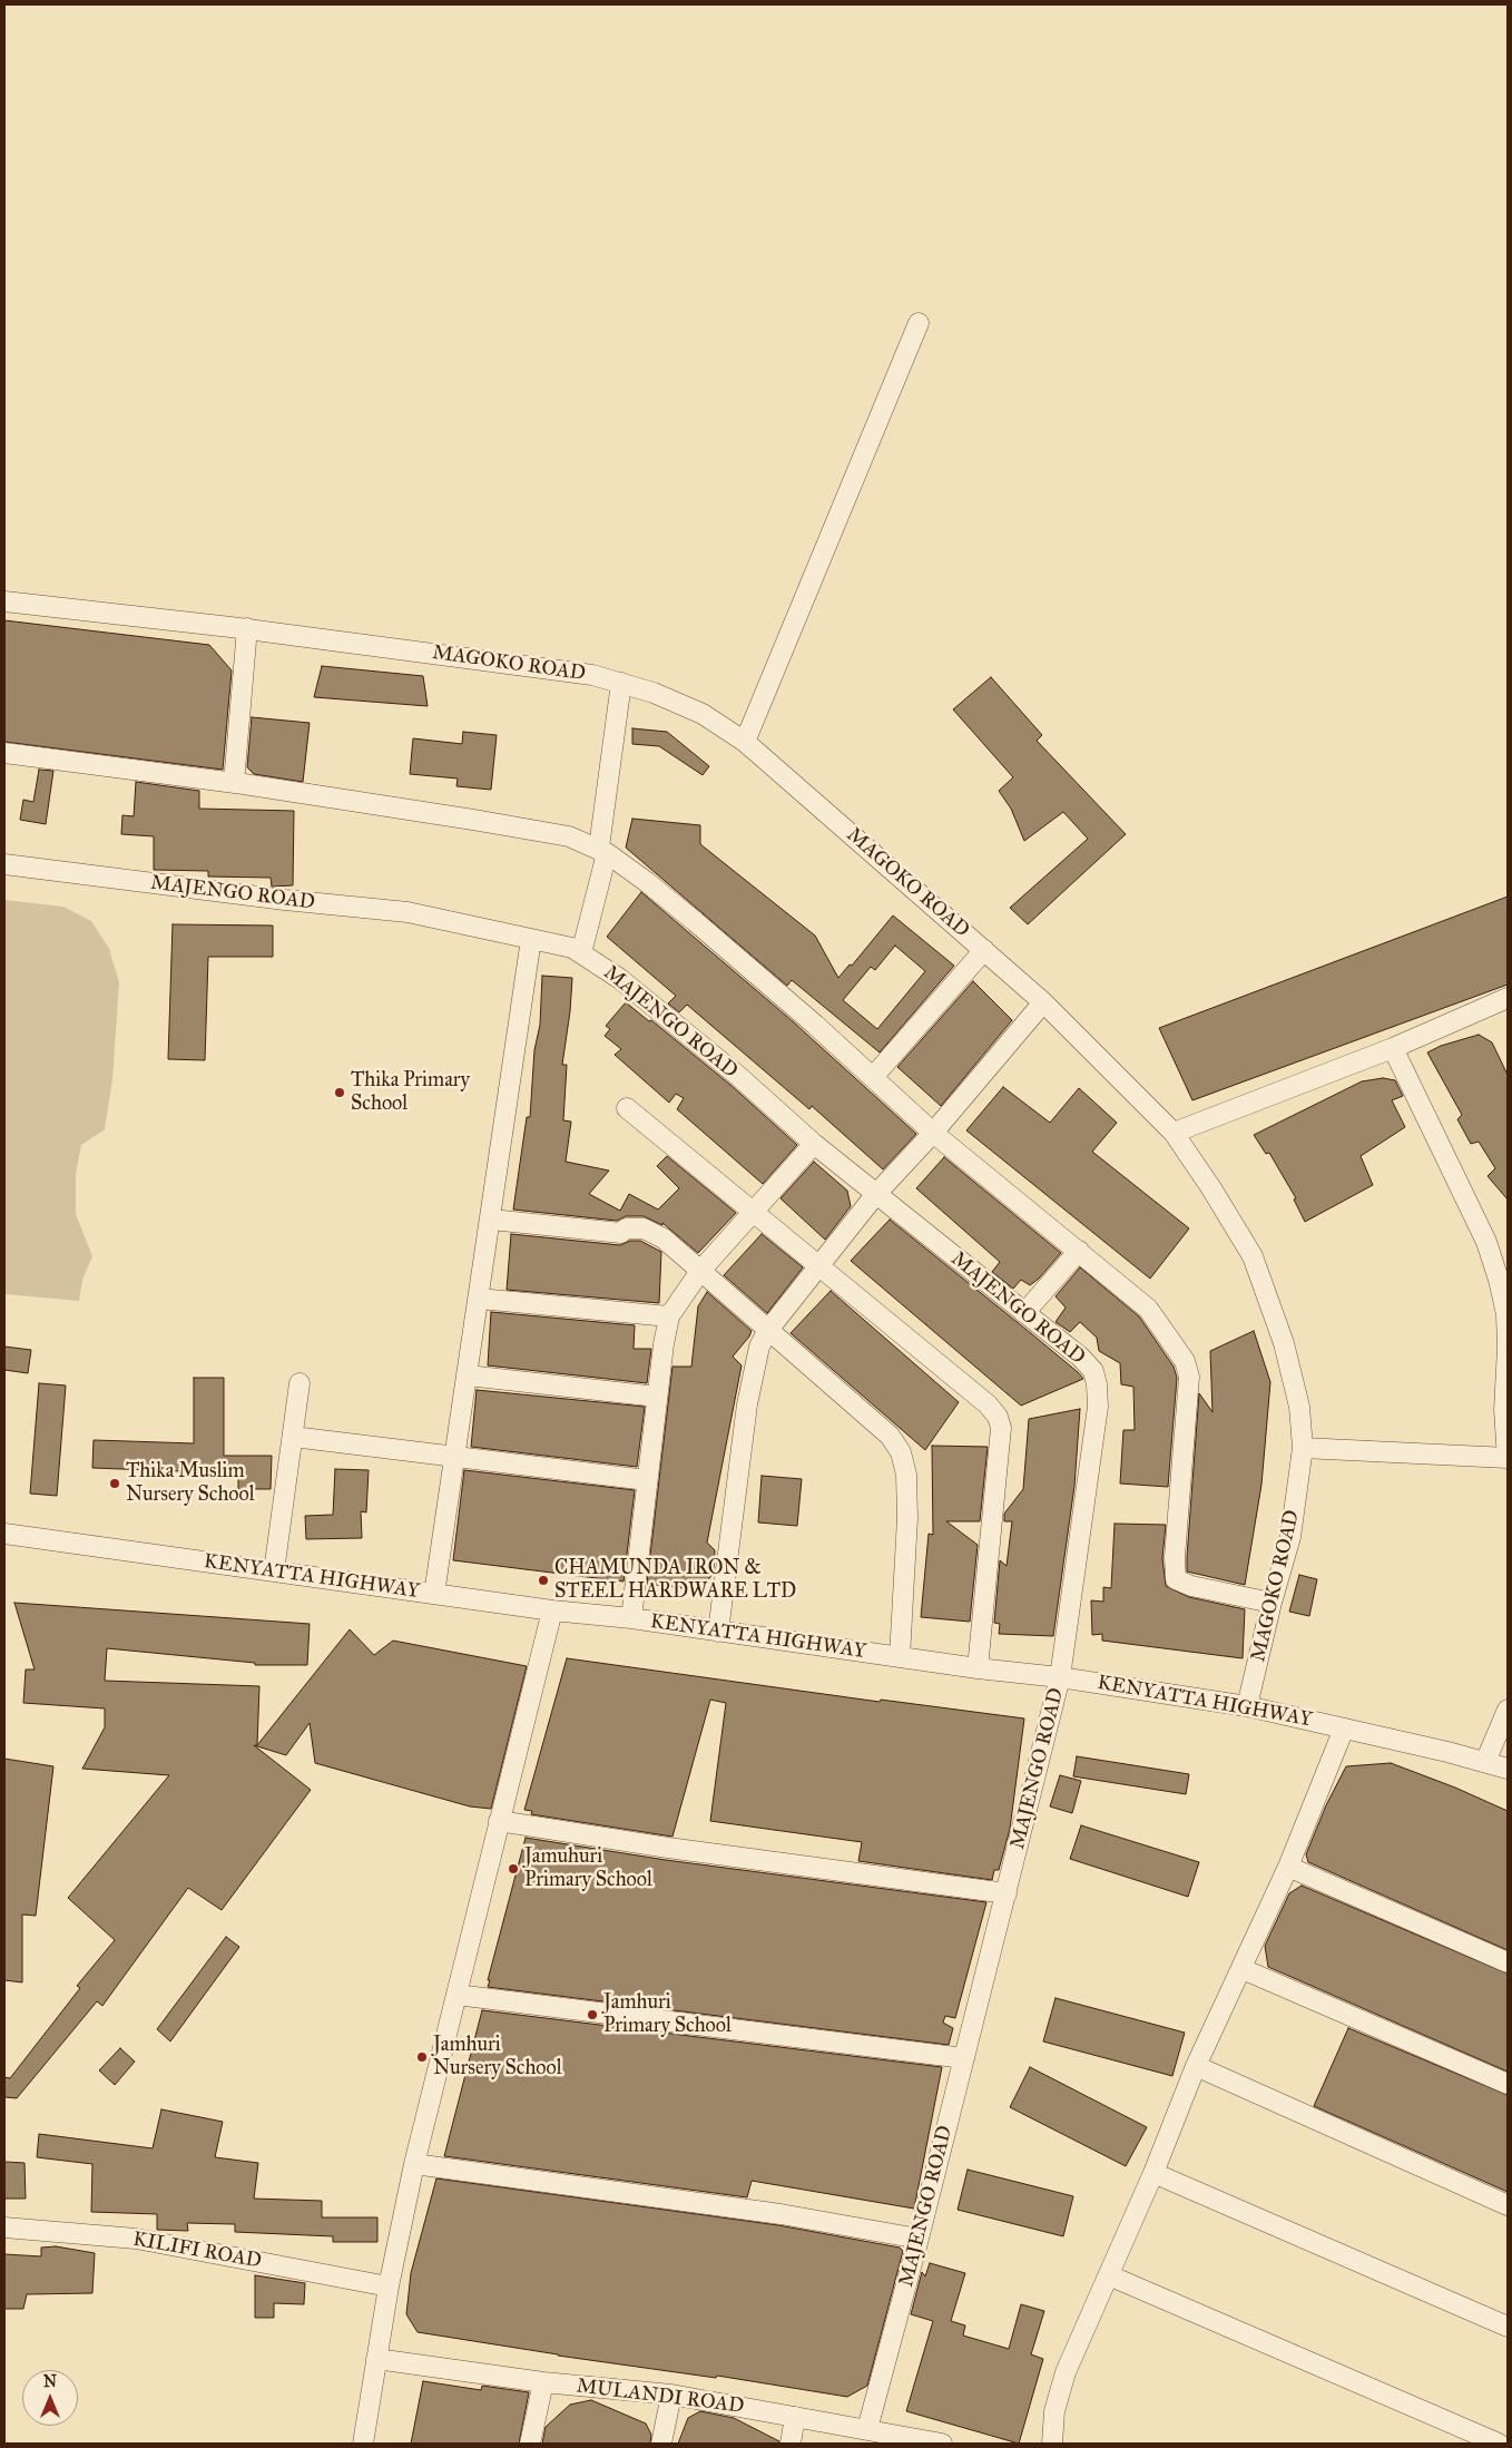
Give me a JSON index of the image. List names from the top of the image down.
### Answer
{
  "streets": {
    "street": [
      "MAGOKO ROAD",
      "MAJENGO ROAD",
      "KENYATTA HIGHWAY",
      "KILIFI ROAD",
      "MULANDI ROAD"
    ]
  },
  "crossings": [
    ["MAGOKO ROAD", "KENYATTA HIGHWAY"],
    ["MAJENGO ROAD", "KENYATTA HIGHWAY"],
    ["MAJENGO ROAD", "MULANDI ROAD"]
  ],
  "places": [
    "Thika Primary School",
    "Thika Muslim Nursery School",
    "CHAMUNDA IRON & STEEL HARDWARE LTD",
    "Jamuhuri Primary School",
    "Jamhuri Primary School",
    "Jamhuri Nursery School"
  ],
  "north": "top"
}
